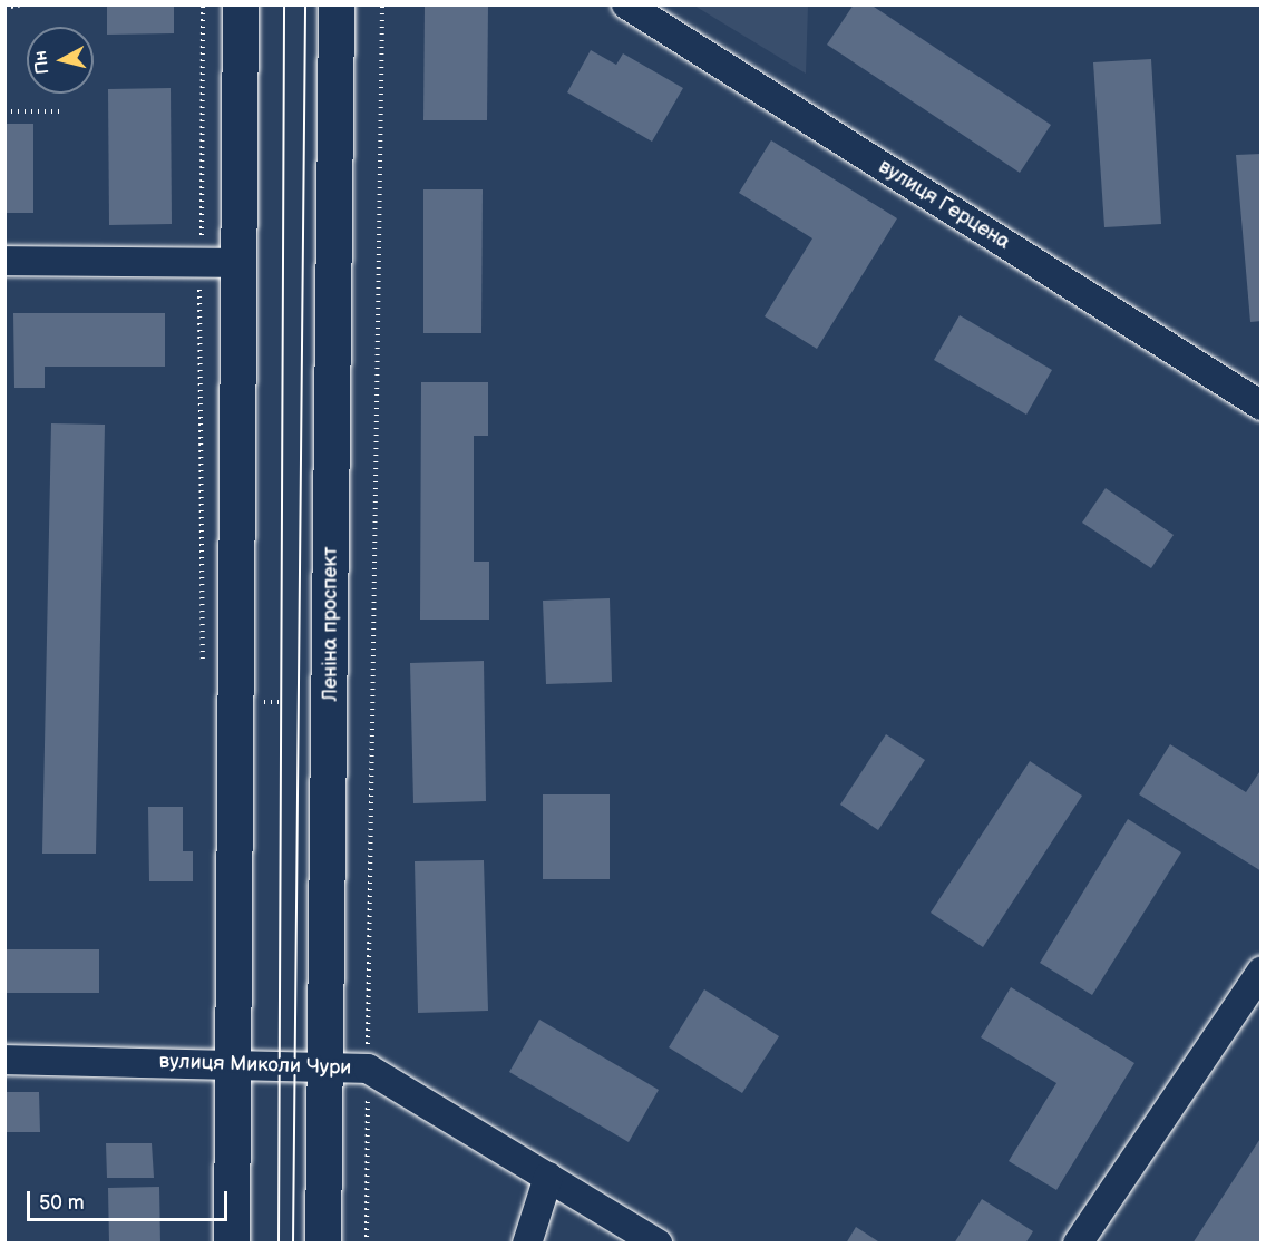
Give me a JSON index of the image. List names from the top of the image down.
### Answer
{
  "streets": {
    "main road": ["Леніна проспект"],
    "street": ["вулиця Герцена", "вулиця Миколи Чури"]
  },
  "crossings": [
    ["Леніна проспект", "вулиця Миколи Чури"]
  ],
  "scale_bar": "50 m",
  "north": "left"
}
